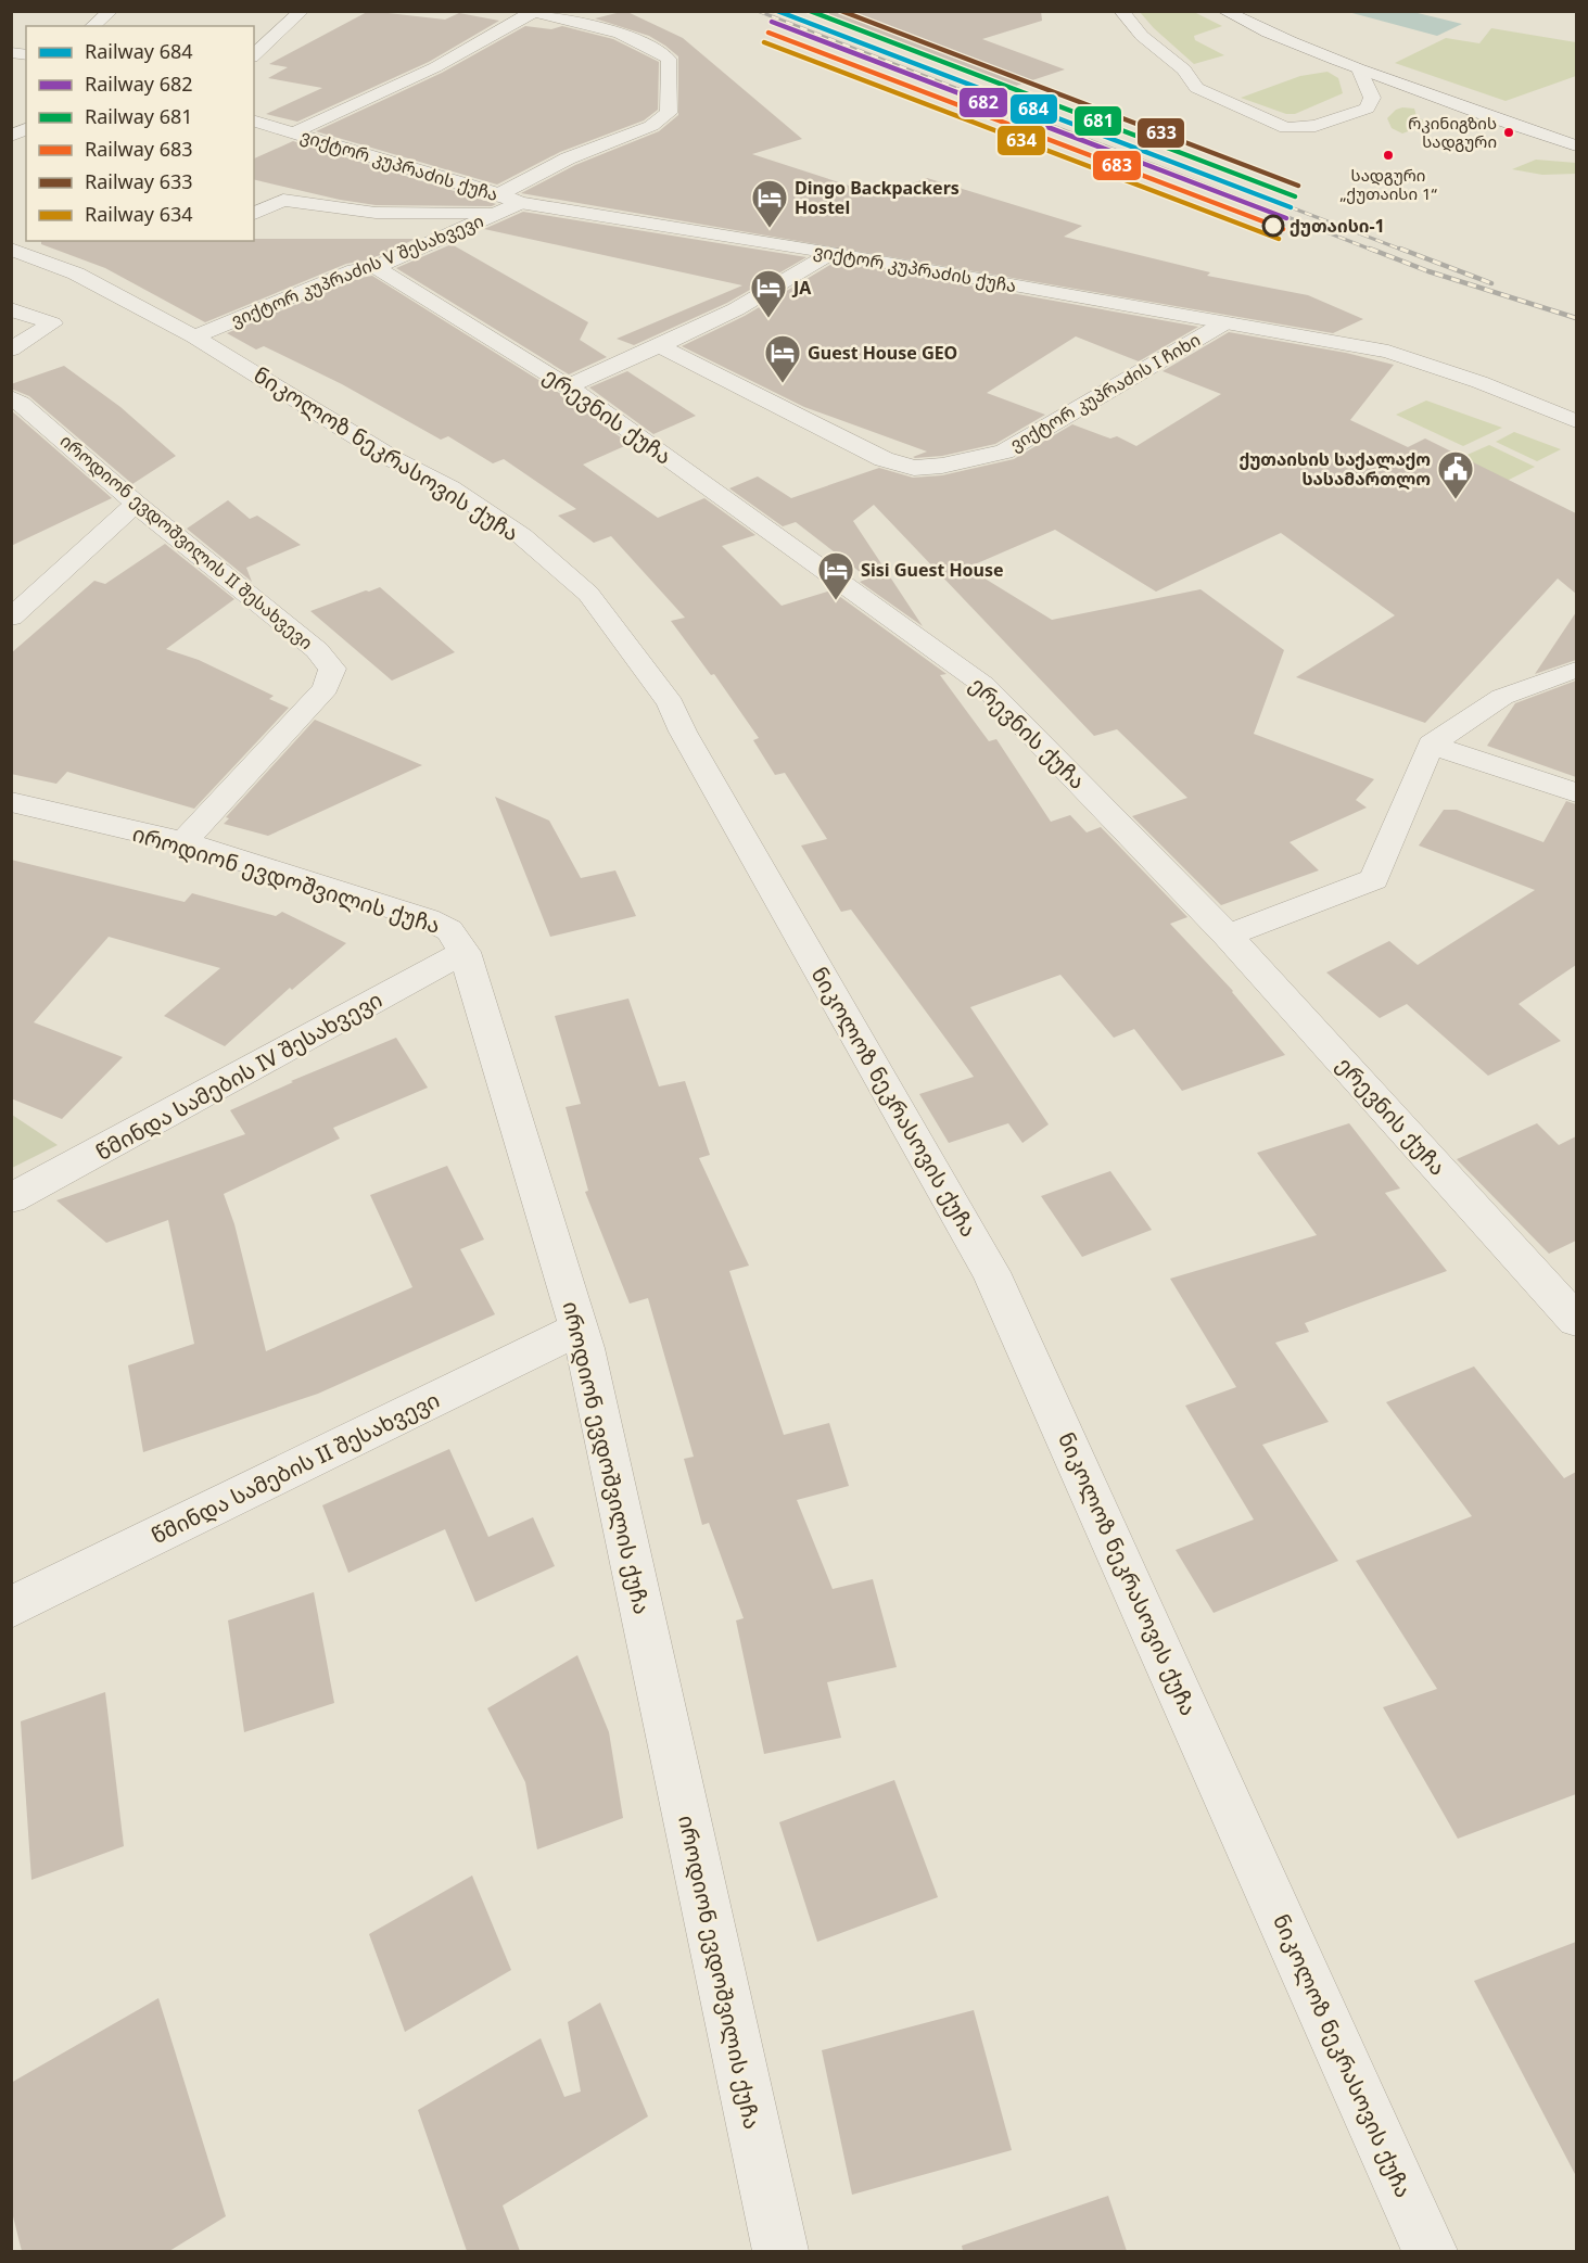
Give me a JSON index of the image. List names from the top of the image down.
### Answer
{
  "streets": {
    "street": [
      "ვიქტორ კუპრაძის ქუჩა",
      "ვიქტორ კუპრაძის V შესახვევი",
      "ვიქტორ კუპრაძის I ჩიხი",
      "ერევნის ქუჩა",
      "ნიკოლოზ ნეკრასოვის ქუჩა",
      "იროდიონ ევდოშვილის II შესახვევი",
      "იროდიონ ევდოშვილის ქუჩა",
      "წმინდა სამების IV შესახვევი",
      "წმინდა სამების II შესახვევი"
    ]
  },
  "crossings": [
    ["ვიქტორ კუპრაძის ქუჩა", "ვიქტორ კუპრაძის V შესახვევი"],
    ["ვიქტორ კუპრაძის ქუჩა", "ვიქტორ კუპრაძის I ჩიხი"],
    ["ვიქტორ კუპრაძის V შესახვევი", "ერევნის ქუჩა"],
    ["ვიქტორ კუპრაძის V შესახვევი", "ნიკოლოზ ნეკრასოვის ქუჩა"],
    ["იროდიონ ევდოშვილის II შესახვევი", "იროდიონ ევდოშვილის ქუჩა"],
    ["იროდიონ ევდოშვილის ქუჩა", "წმინდა სამების IV შესახვევი"],
    ["იროდიონ ევდოშვილის ქუჩა", "წმინდა სამების II შესახვევი"]
  ],
  "places": {
    "other": ["რკინიგზის სადგური", "სადგური „ქუთაისი 1“", "ქუთაისი-1"],
    "hotel": [
      "Dingo Backpackers Hostel",
      "JA",
      "Guest House GEO",
      "Sisi Guest House"
    ],
    "public building": ["ქუთაისის საქალაქო სასამართლო"]
  },
  "lines": [
    "rail line 684",
    "rail line 681",
    "rail line 633",
    "rail line 682",
    "rail line 683",
    "rail line 634"
  ],
  "legend": [
    "Railway 684",
    "Railway 682",
    "Railway 681",
    "Railway 683",
    "Railway 633",
    "Railway 634"
  ]
}
